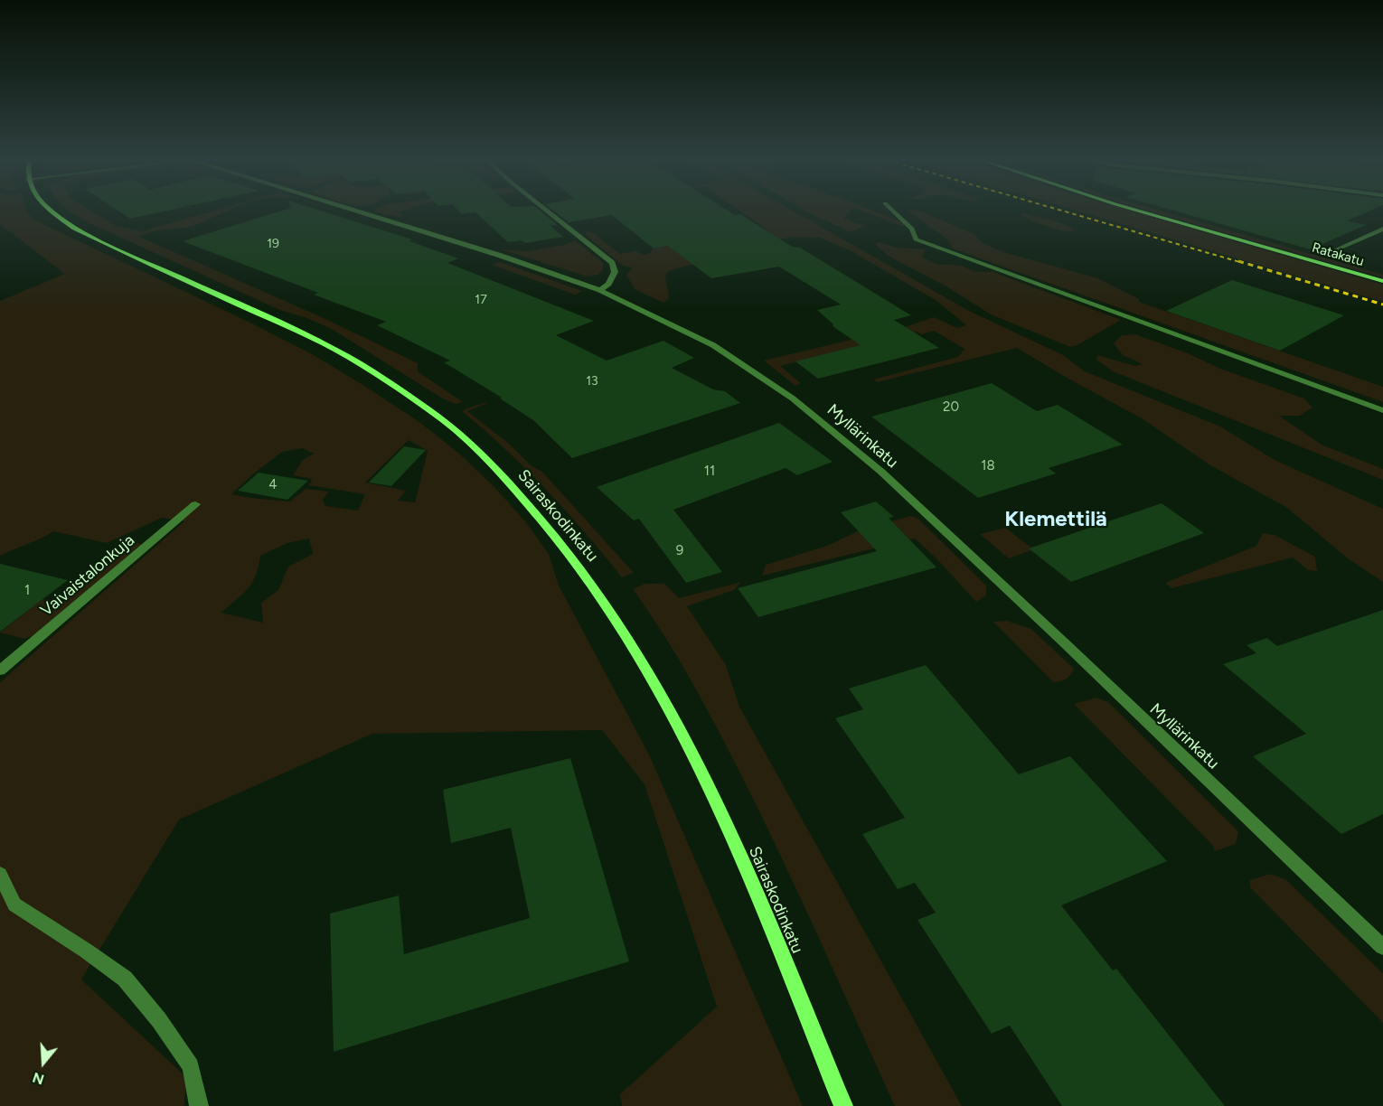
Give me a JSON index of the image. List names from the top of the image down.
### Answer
{
  "streets": {
    "main road": ["Ratakatu", "Sairaskodinkatu"],
    "street": ["Myllärinkatu", "Vaivaistalonkuja"]
  },
  "districts": ["Klemettilä"],
  "house_numbers": [
    "19",
    "17",
    "13",
    "20",
    "18",
    "11",
    "4",
    "9",
    "1"
  ],
  "north": "bottom"
}
